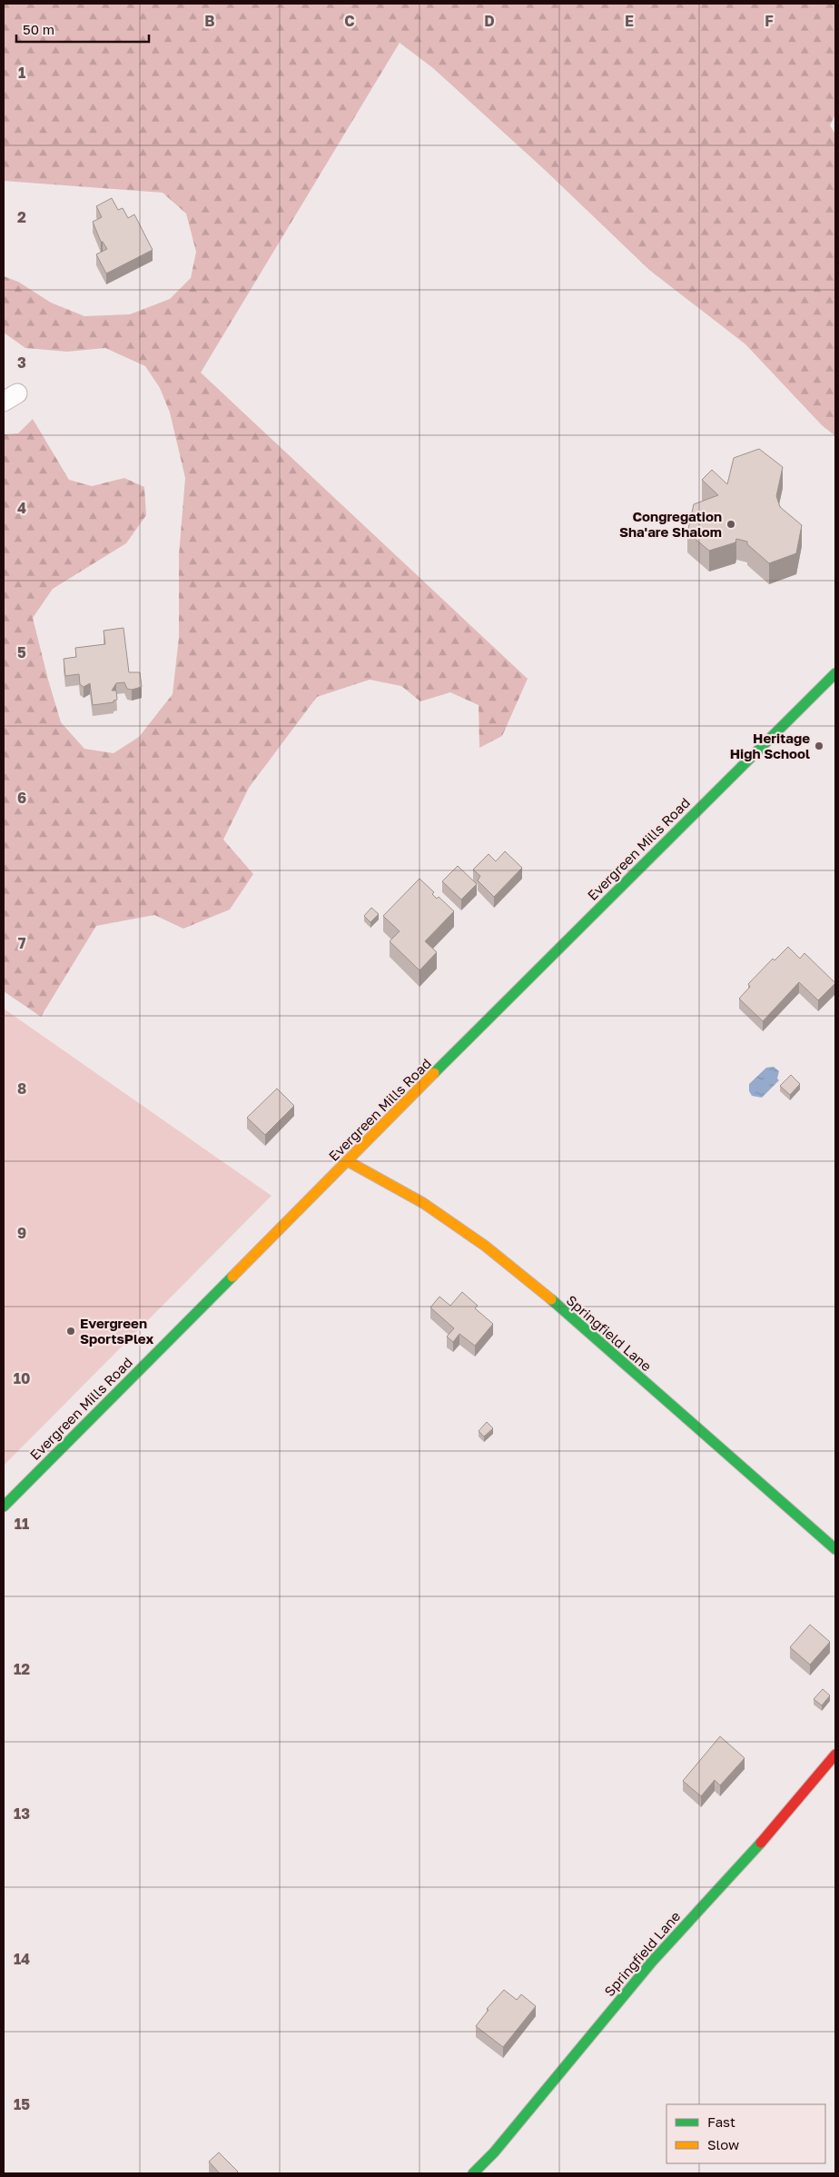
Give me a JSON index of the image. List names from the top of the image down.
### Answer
{
  "streets": {
    "main road": ["Evergreen Mills Road", "Springfield Lane"]
  },
  "crossings": [
    ["Evergreen Mills Road", "Springfield Lane"]
  ],
  "places": ["Congregation Sha'are Shalom", "Heritage High School", "Evergreen SportsPlex"],
  "legend": ["Fast", "Slow"],
  "scale_bar": "50 m",
  "grid": {
    "columns": [
      "B",
      "C",
      "D",
      "E",
      "F"
    ],
    "rows": [
      "1",
      "2",
      "3",
      "4",
      "5",
      "6",
      "7",
      "8",
      "9",
      "10",
      "11",
      "12",
      "13",
      "14",
      "15"
    ]
  }
}
